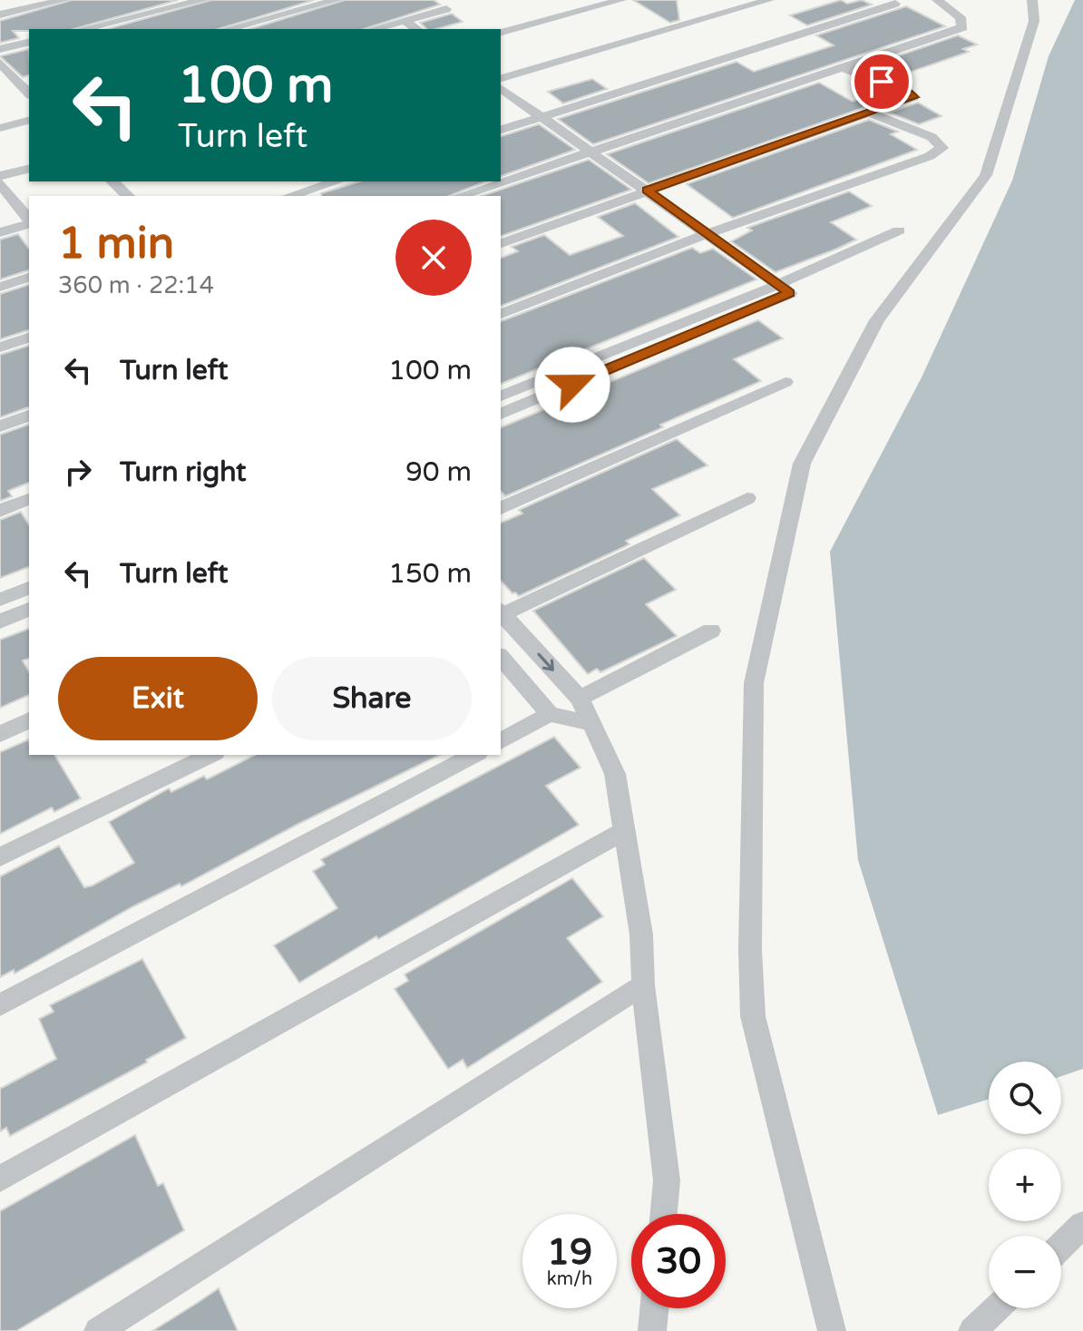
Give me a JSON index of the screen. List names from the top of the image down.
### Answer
{
  "page": {
    "turn": ["100 m", "Turn left"],
    "heading": ["1 min", "360 m · 22:14"],
    "list": [
      {
        "name": "Turn left",
        "value": "100 m"
      },
      {
        "name": "Turn right",
        "value": "90 m"
      },
      {
        "name": "Turn left",
        "value": "150 m"
      }
    ],
    "buttons": ["Exit", "Share"],
    "map_buttons": ["+", "−"],
    "speed": "19 km/h",
    "limit": "30"
  }
}
